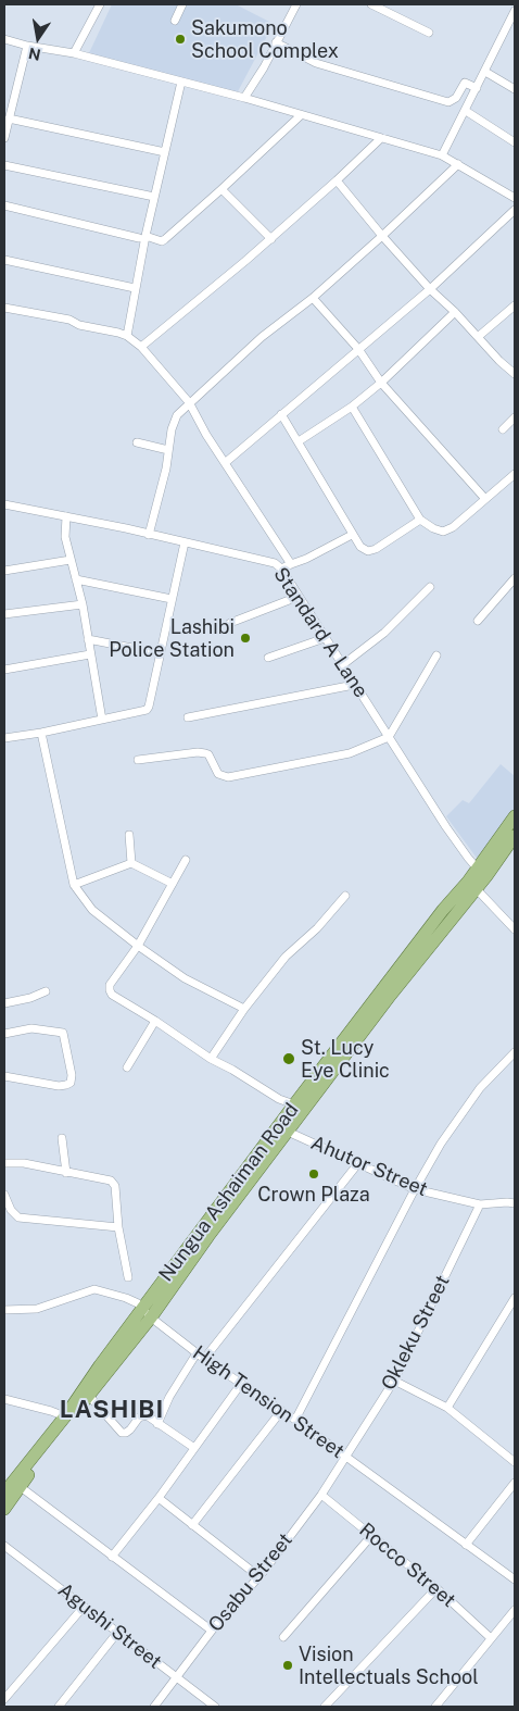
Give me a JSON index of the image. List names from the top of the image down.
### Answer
{
  "streets": {
    "main road": ["Nungua Ashaiman Road"],
    "street": [
      "Standard A Lane",
      "Ahutor Street",
      "Okleku Street",
      "High Tension Street",
      "Rocco Street",
      "Osabu Street",
      "Agushi Street"
    ]
  },
  "crossings": [
    ["Standard A Lane", "Nungua Ashaiman Road"],
    ["Ahutor Street", "Nungua Ashaiman Road"],
    ["Ahutor Street", "Okleku Street"],
    ["Nungua Ashaiman Road", "High Tension Street"],
    ["Okleku Street", "High Tension Street"],
    ["Okleku Street", "Osabu Street"],
    ["High Tension Street", "Osabu Street"],
    ["Rocco Street", "Osabu Street"],
    ["Osabu Street", "Agushi Street"]
  ],
  "districts": ["LASHIBI"],
  "places": [
    "Sakumono School Complex",
    "Lashibi Police Station",
    "St. Lucy Eye Clinic",
    "Crown Plaza",
    "Vision Intellectuals School"
  ],
  "north": "bottom"
}
